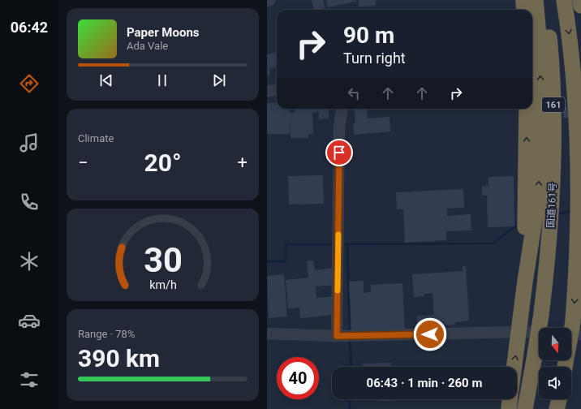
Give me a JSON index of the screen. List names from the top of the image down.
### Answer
{
  "streets": {
    "highway": ["161", "国道161号"]
  },
  "north": "bottom",
  "page": {
    "tabs": "06:42",
    "turn": ["90 m", "Turn right"],
    "song": ["Paper Moons", "Ada Vale"],
    "tile": [
      "Climate",
      ["Range · 78%", "390 km"]
    ],
    "heat": ["−", "20°", "+"],
    "limit": "40",
    "trip": "06:43 · 1 min · 260 m",
    "gauge": ["30", "km/h"]
  }
}
